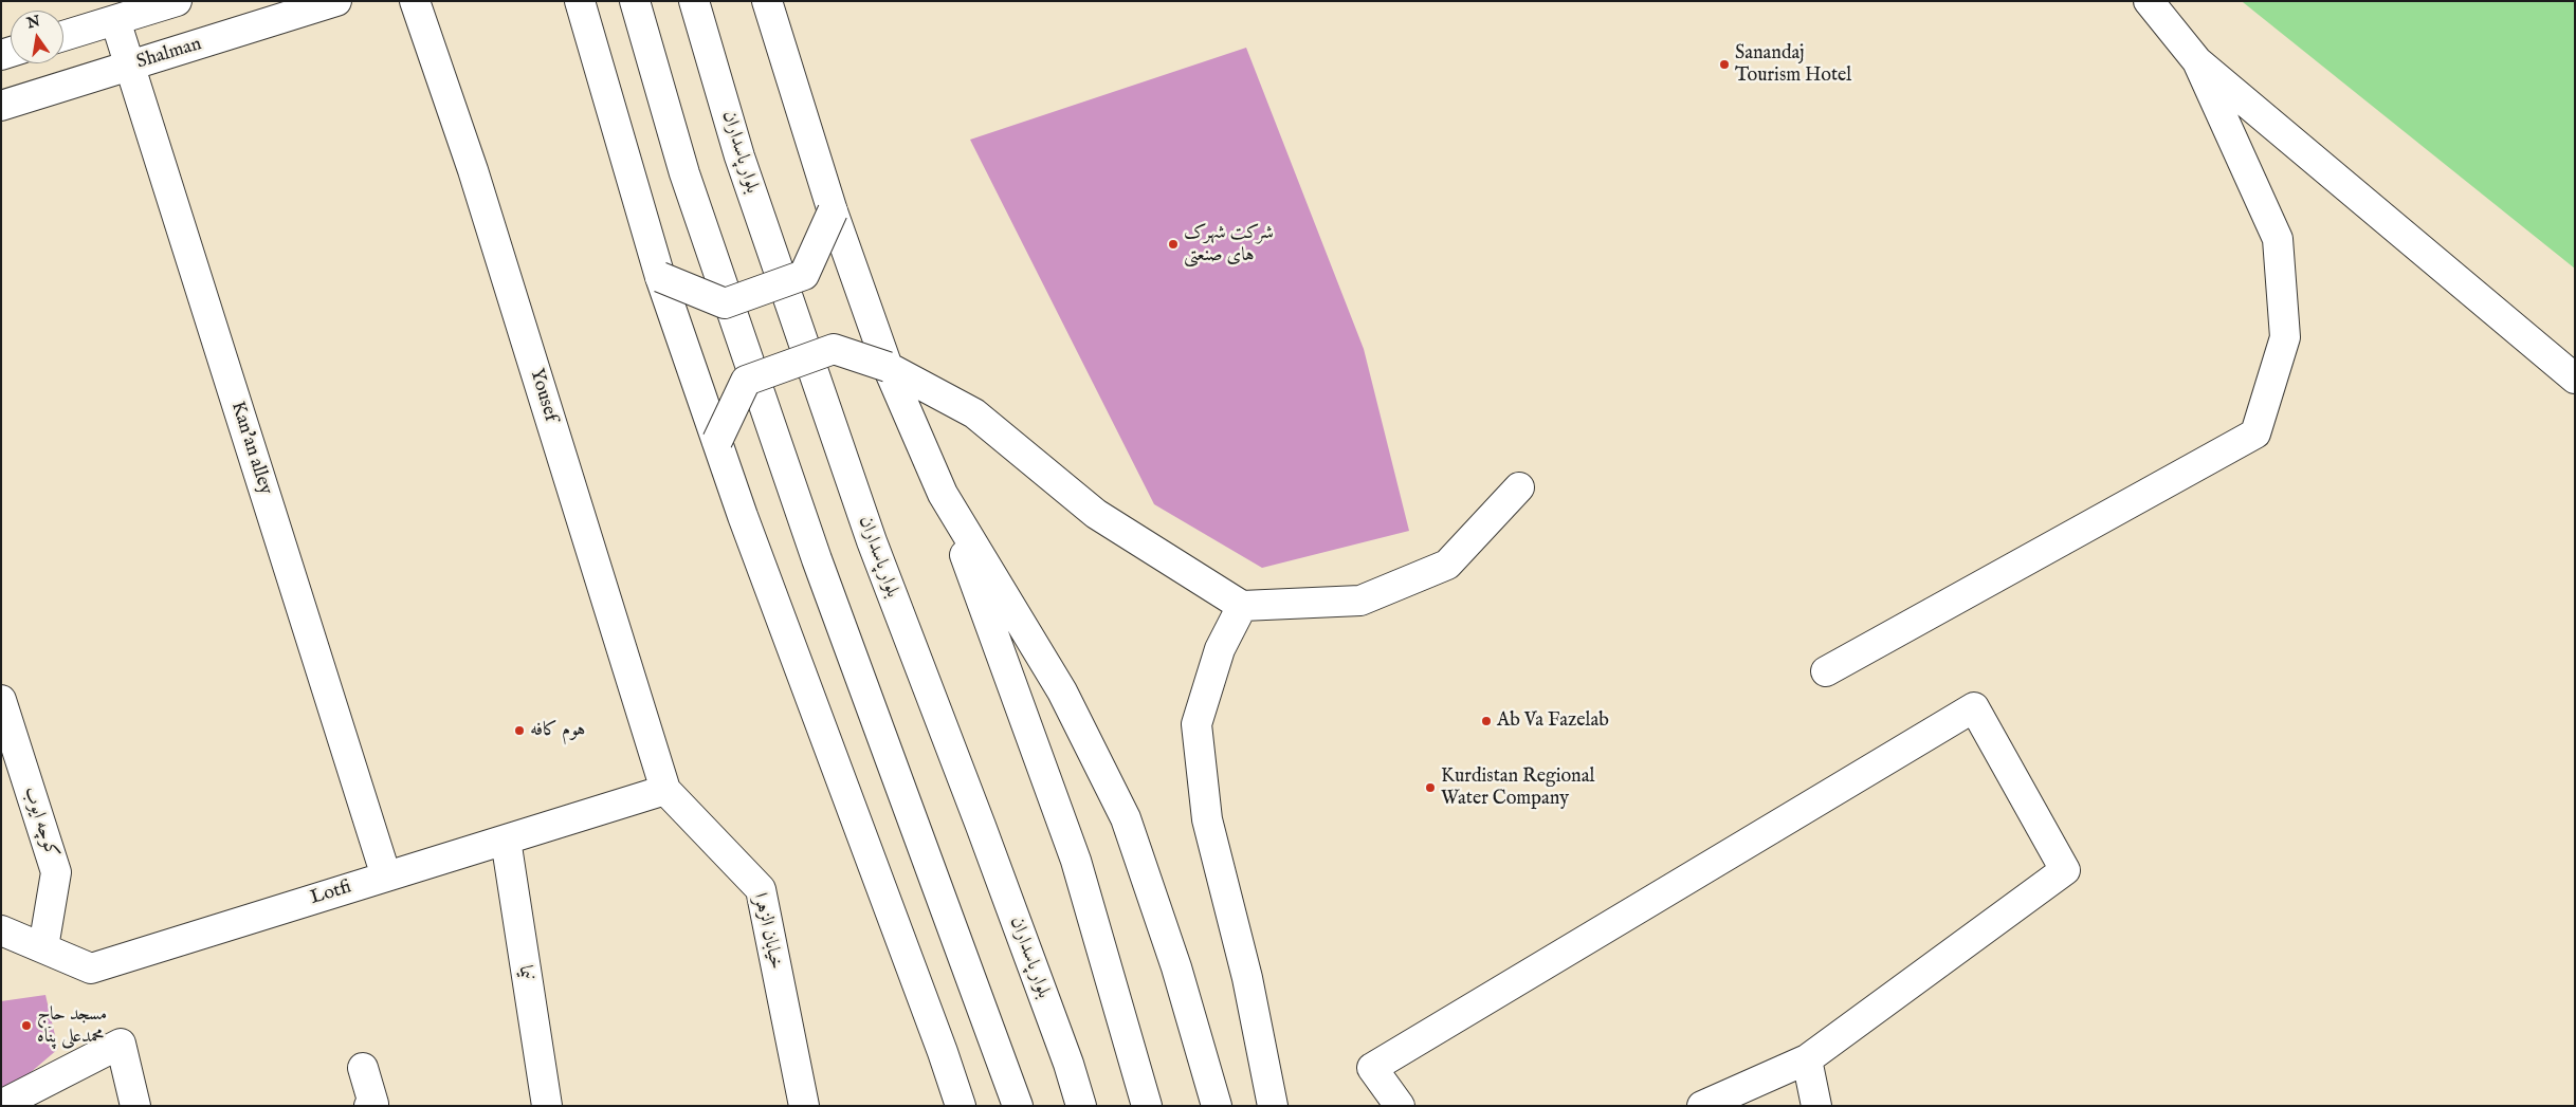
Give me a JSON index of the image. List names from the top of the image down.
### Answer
{
  "streets": {
    "main road": [
      "Shalman",
      "بلوار پاسداران",
      "Yousef",
      "Kan'an alley",
      "کوچه ایوب",
      "Lotfi",
      "خیابان الزهرا",
      "نیما"
    ]
  },
  "crossings": [
    ["Shalman", "Kan'an alley"],
    ["Yousef", "Lotfi"],
    ["Yousef", "خیابان الزهرا"],
    ["Kan'an alley", "Lotfi"],
    ["کوچه ایوب", "Lotfi"],
    ["Lotfi", "خیابان الزهرا"],
    ["Lotfi", "نیما"]
  ],
  "places": [
    "Sanandaj Tourism Hotel",
    "شرکت شهرک های صنعتی",
    "Ab Va Fazelab",
    "هوم کافه",
    "Kurdistan Regional Water Company",
    "مسجد حاج محمدعلی پناه"
  ],
  "north": "top"
}
